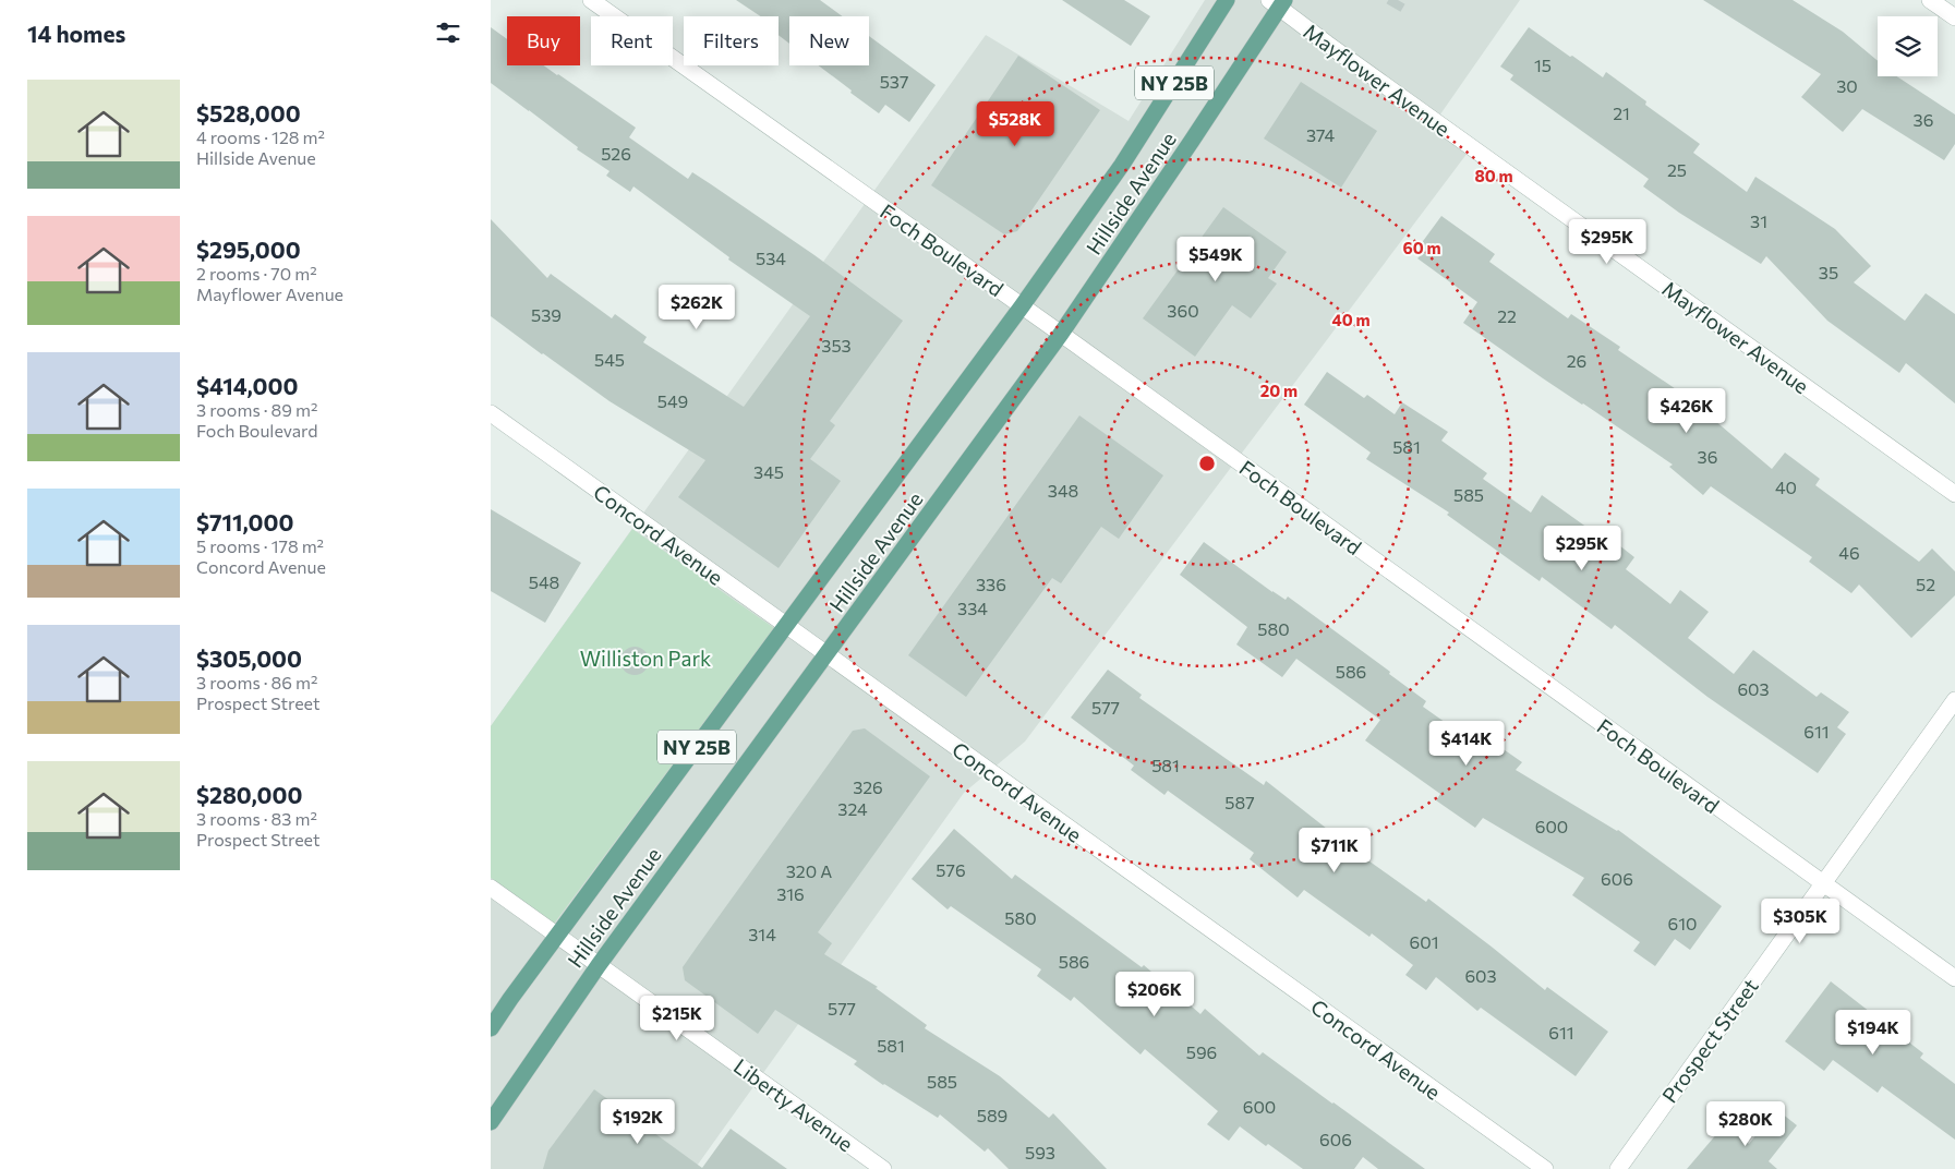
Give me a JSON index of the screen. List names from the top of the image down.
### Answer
{
  "streets": {
    "main road": ["NY 25B", "Hillside Avenue"],
    "street": [
      "Mayflower Avenue",
      "Foch Boulevard",
      "Concord Avenue",
      "Prospect Street",
      "Liberty Avenue"
    ]
  },
  "crossings": [
    ["Mayflower Avenue", "Hillside Avenue"],
    ["Hillside Avenue", "Foch Boulevard"],
    ["Hillside Avenue", "Concord Avenue"],
    ["Hillside Avenue", "Liberty Avenue"],
    ["Foch Boulevard", "Prospect Street"]
  ],
  "parks": ["Williston Park"],
  "house_numbers": [
    "15",
    "537",
    "30",
    "21",
    "36",
    "374",
    "526",
    "25",
    "31",
    "534",
    "35",
    "360",
    "539",
    "22",
    "353",
    "545",
    "26",
    "549",
    "581",
    "36",
    "345",
    "40",
    "348",
    "585",
    "46",
    "548",
    "336",
    "52",
    "334",
    "580",
    "586",
    "603",
    "577",
    "611",
    "581",
    "326",
    "587",
    "324",
    "600",
    "576",
    "320 A",
    "606",
    "316",
    "580",
    "610",
    "314",
    "601",
    "586",
    "603",
    "577",
    "611",
    "581",
    "596",
    "585",
    "600",
    "589",
    "606",
    "593"
  ],
  "page": {
    "heading": "14 homes",
    "chip": [
      "Buy",
      "Rent",
      "Filters",
      "New"
    ],
    "list": [
      {
        "name": "$528,000",
        "note": "4 rooms · 128 m² · Hillside Avenue"
      },
      {
        "name": "$295,000",
        "note": "2 rooms · 70 m² · Mayflower Avenue"
      },
      {
        "name": "$414,000",
        "note": "3 rooms · 89 m² · Foch Boulevard"
      },
      {
        "name": "$711,000",
        "note": "5 rooms · 178 m² · Concord Avenue"
      },
      {
        "name": "$305,000",
        "note": "3 rooms · 86 m² · Prospect Street"
      },
      {
        "name": "$280,000",
        "note": "3 rooms · 83 m² · Prospect Street"
      }
    ],
    "price": [
      "$528K",
      "$295K",
      "$549K",
      "$262K",
      "$426K",
      "$295K",
      "$414K",
      "$711K",
      "$305K",
      "$206K",
      "$215K",
      "$194K",
      "$192K",
      "$280K"
    ]
  },
  "rings": [
    "80 m",
    "60 m",
    "40 m",
    "20 m"
  ]
}
